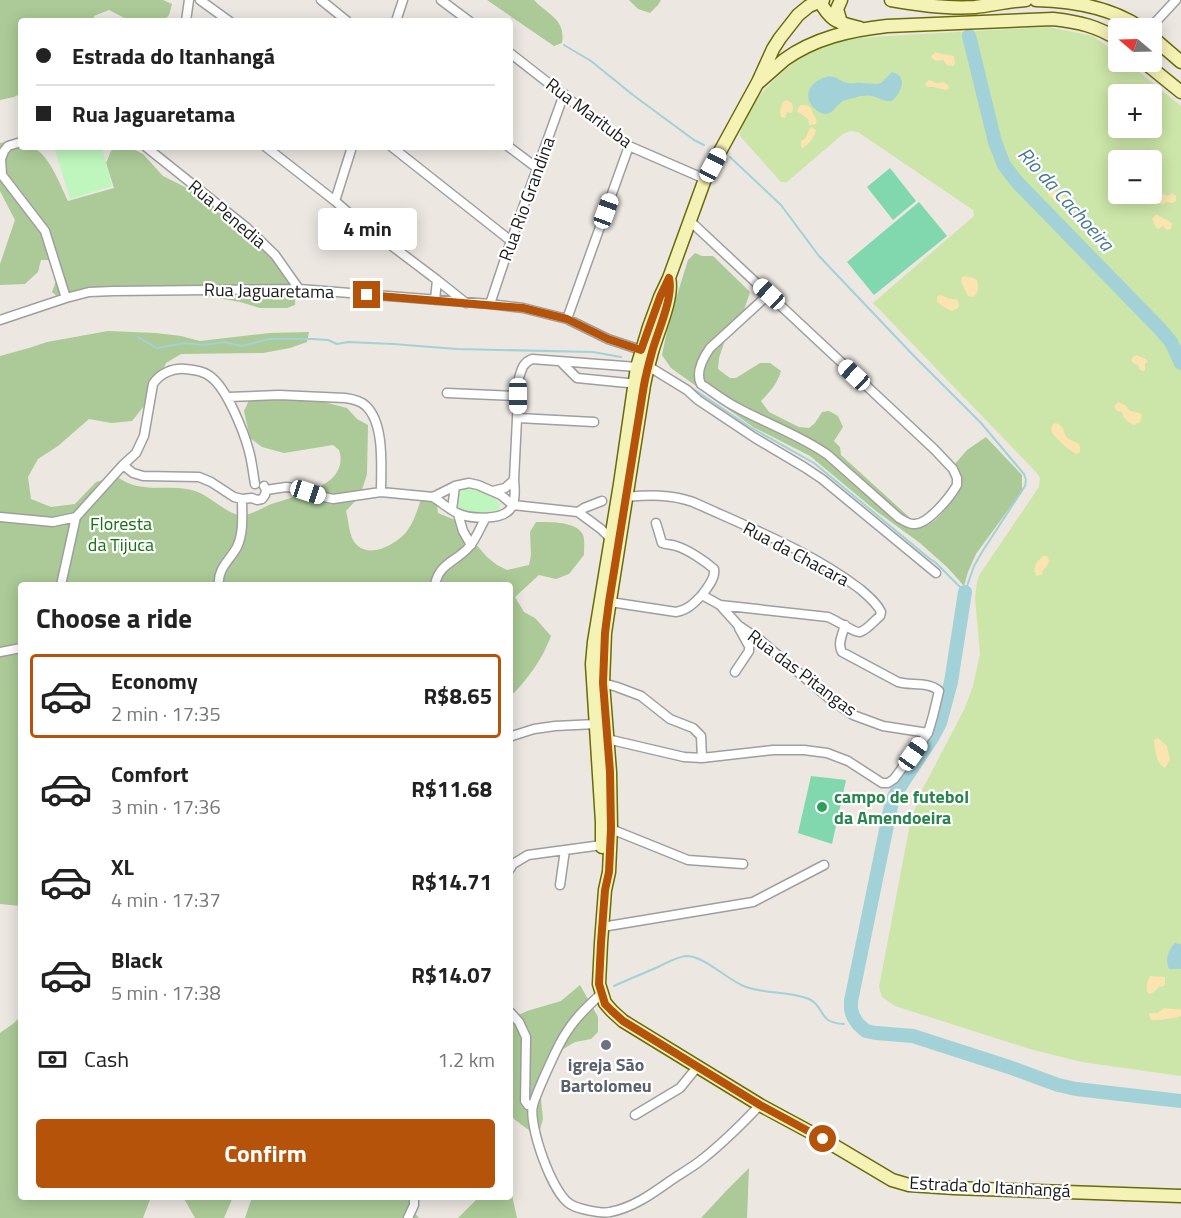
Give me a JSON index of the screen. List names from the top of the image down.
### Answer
{
  "streets": {
    "main road": ["Estrada do Itanhangá"],
    "street": [
      "Rua Marituba",
      "Rua Rio Grandina",
      "Rua Penedia",
      "Rua Jaguaretama",
      "Rua da Chacara",
      "Rua das Pitangas"
    ]
  },
  "crossings": [
    ["Rua Marituba", "Rua Rio Grandina"],
    ["Rua Rio Grandina", "Rua Jaguaretama"],
    ["Rua Penedia", "Rua Jaguaretama"],
    ["Rua da Chacara", "Rua das Pitangas"]
  ],
  "water": ["Rio da Cachoeira"],
  "parks": ["Floresta da Tijuca"],
  "places": ["campo de futebol da Amendoeira", "igreja São Bartolomeu"],
  "north": "left",
  "page": {
    "map_buttons": ["+", "−"],
    "banner": ["Estrada do Itanhangá", "Rua Jaguaretama"],
    "bubble": "4 min",
    "heading": "Choose a ride",
    "list": [
      {
        "name": "Economy",
        "note": "2 min · 17:35",
        "value": "R$8.65"
      },
      {
        "name": "Comfort",
        "note": "3 min · 17:36",
        "value": "R$11.68"
      },
      {
        "name": "XL",
        "note": "4 min · 17:37",
        "value": "R$14.71"
      },
      {
        "name": "Black",
        "note": "5 min · 17:38",
        "value": "R$14.07"
      }
    ],
    "pay": ["Cash", "1.2 km"],
    "buttons": "Confirm"
  }
}
